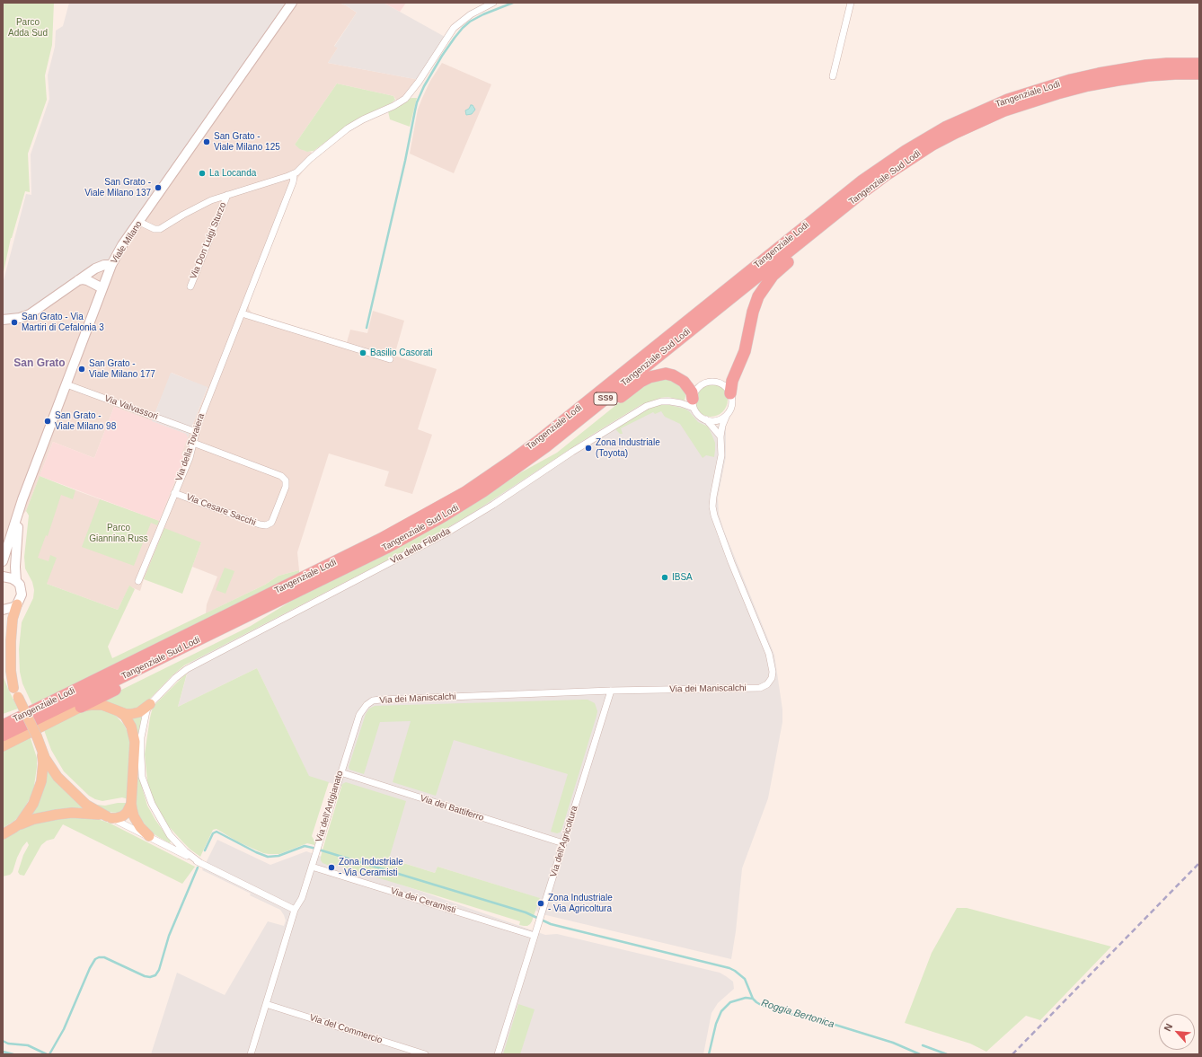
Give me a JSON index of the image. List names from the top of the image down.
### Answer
{
  "streets": {
    "highway": ["Tangenziale Lodi", "Tangenziale Sud Lodi", "SS9"],
    "street": [
      "Via Don Luigi Sturzo",
      "Viale Milano",
      "Via Valvassori",
      "Via della Tovaiera",
      "Via Cesare Sacchi",
      "Via della Filanda",
      "Via dei Maniscalchi",
      "Via dell'Artigianato",
      "Via dei Battiferro",
      "Via dell'Agricoltura",
      "Via dei Ceramisti",
      "Via del Commercio"
    ]
  },
  "crossings": [
    ["Viale Milano", "Via Valvassori"],
    ["Via Valvassori", "Via della Tovaiera"],
    ["Via della Tovaiera", "Via Cesare Sacchi"],
    ["Via dei Maniscalchi", "Via dell'Artigianato"],
    ["Via dei Maniscalchi", "Via dell'Agricoltura"],
    ["Via dell'Artigianato", "Via dei Battiferro"],
    ["Via dell'Artigianato", "Via dei Ceramisti"],
    ["Via dell'Artigianato", "Via del Commercio"],
    ["Via dei Battiferro", "Via dell'Agricoltura"],
    ["Via dell'Agricoltura", "Via dei Ceramisti"]
  ],
  "districts": ["San Grato"],
  "water": ["Roggia Bertonica"],
  "parks": ["Parco Adda Sud", "Parco Giannina Russ"],
  "places": [
    "San Grato - Viale Milano 125",
    "La Locanda",
    "San Grato - Viale Milano 137",
    "San Grato - Via Martiri di Cefalonia 3",
    "Basilio Casorati",
    "San Grato - Viale Milano 177",
    "San Grato - Viale Milano 98",
    "Zona Industriale (Toyota)",
    "IBSA",
    "Zona Industriale - Via Ceramisti",
    "Zona Industriale - Via Agricoltura"
  ],
  "north": "top left"
}
